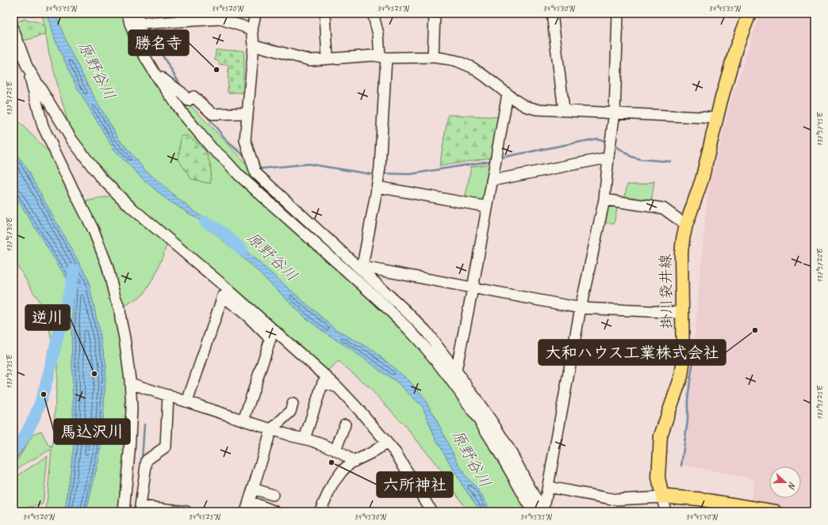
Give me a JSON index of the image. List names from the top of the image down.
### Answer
{
  "streets": {
    "main road": ["掛川袋井線"]
  },
  "water": ["原野谷川"],
  "places": [
    "勝名寺",
    "大和ハウス工業株式会社",
    "逆川",
    "馬込沢川",
    "六所神社"
  ],
  "north": "right",
  "coordinates": [
    "34°45'15\"N",
    "34°45'20\"N",
    "34°45'25\"N",
    "34°45'30\"N",
    "34°45'35\"N",
    "137°57'25\"E",
    "137°57'15\"E",
    "137°57'30\"E",
    "137°57'20\"E",
    "137°57'35\"E",
    "34°45'40\"N"
  ]
}
